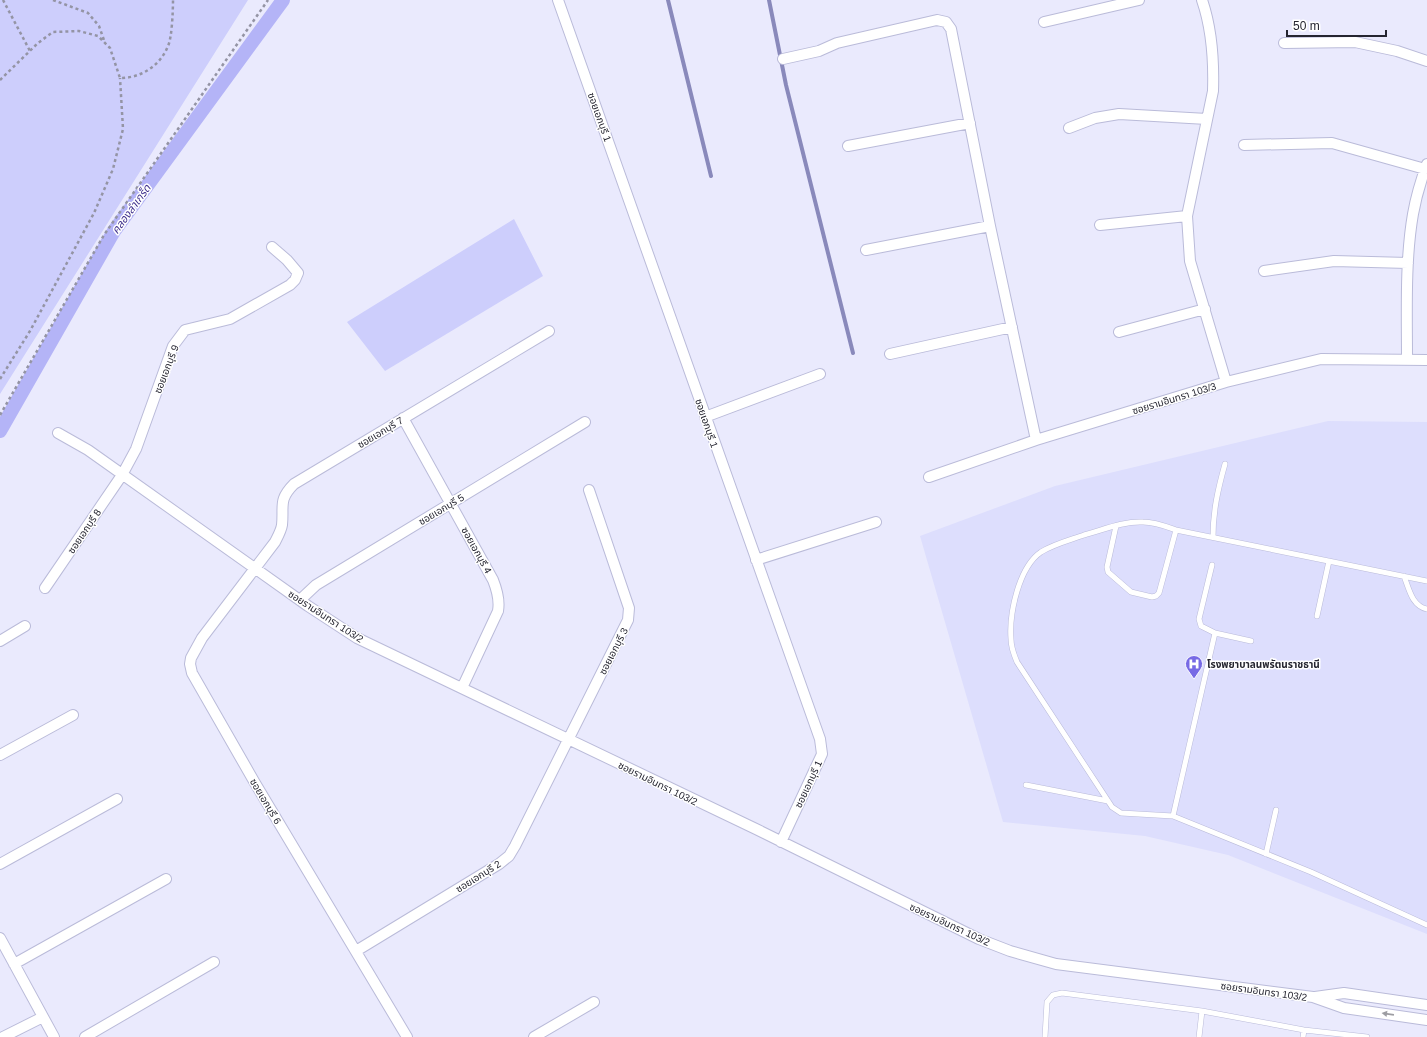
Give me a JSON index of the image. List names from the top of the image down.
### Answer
{
  "streets": {
    "street": [
      "ซอยเอกบุรี 1",
      "ซอยเอกบุรี 9",
      "ซอยรามอินทรา 103/3",
      "ซอยเอกบุรี 7",
      "ซอยเอกบุรี 5",
      "ซอยเอกบุรี 8",
      "ซอยเอกบุรี 4",
      "ซอยรามอินทรา 103/2",
      "ซอยเอกบุรี 3",
      "ซอยเอกบุรี 6",
      "ซอยเอกบุรี 2"
    ]
  },
  "crossings": [
    ["ซอยเอกบุรี 1", "ซอยรามอินทรา 103/2"],
    ["ซอยเอกบุรี 9", "ซอยเอกบุรี 8"],
    ["ซอยเอกบุรี 9", "ซอยรามอินทรา 103/2"],
    ["ซอยเอกบุรี 7", "ซอยเอกบุรี 4"],
    ["ซอยเอกบุรี 7", "ซอยรามอินทรา 103/2"],
    ["ซอยเอกบุรี 7", "ซอยเอกบุรี 6"],
    ["ซอยเอกบุรี 5", "ซอยเอกบุรี 4"],
    ["ซอยเอกบุรี 5", "ซอยรามอินทรา 103/2"],
    ["ซอยเอกบุรี 8", "ซอยรามอินทรา 103/2"],
    ["ซอยเอกบุรี 4", "ซอยรามอินทรา 103/2"],
    ["ซอยรามอินทรา 103/2", "ซอยเอกบุรี 3"],
    ["ซอยรามอินทรา 103/2", "ซอยเอกบุรี 6"],
    ["ซอยรามอินทรา 103/2", "ซอยเอกบุรี 2"],
    ["ซอยเอกบุรี 3", "ซอยเอกบุรี 2"],
    ["ซอยเอกบุรี 6", "ซอยเอกบุรี 2"]
  ],
  "water": ["คลองลำเกร็ด"],
  "places": {
    "hospital": ["โรงพยาบาลนพรัตนราชธานี"]
  },
  "scale_bar": "50 m"
}
